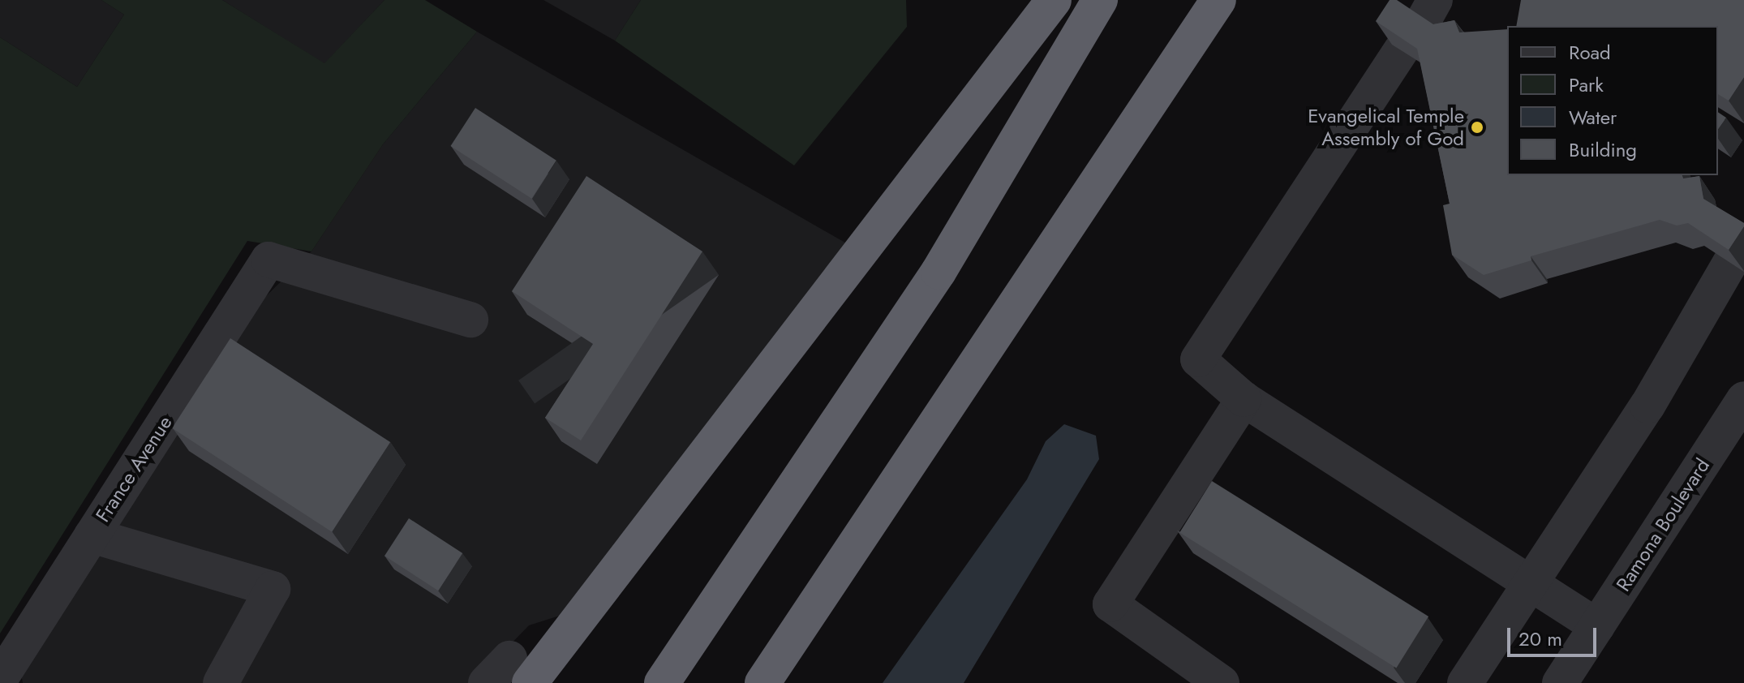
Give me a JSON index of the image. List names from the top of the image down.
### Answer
{
  "streets": {
    "street": ["France Avenue", "Ramona Boulevard"]
  },
  "places": ["Evangelical Temple Assembly of God"],
  "legend": [
    "Road",
    "Park",
    "Water",
    "Building"
  ],
  "scale_bar": "20 m"
}
